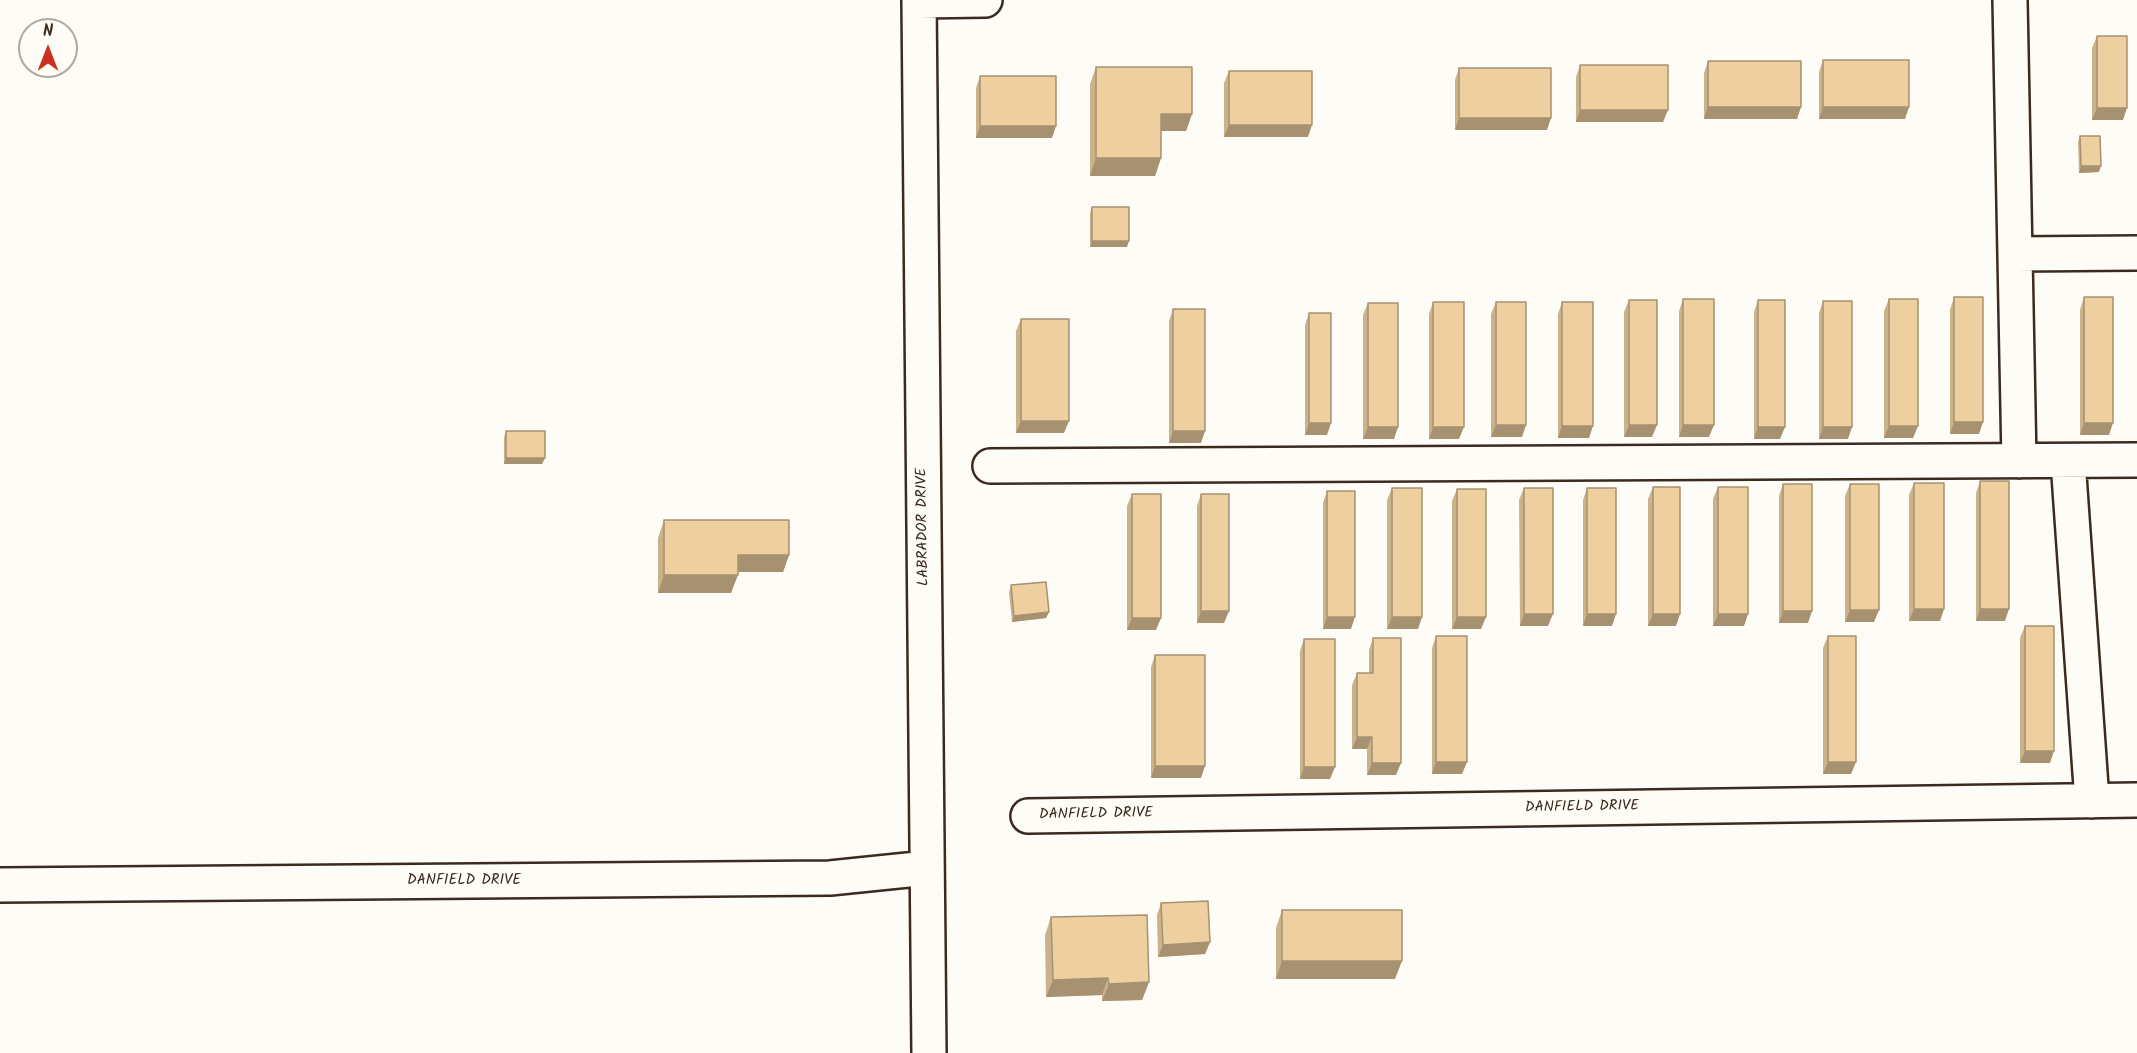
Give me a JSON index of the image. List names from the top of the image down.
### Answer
{
  "streets": {
    "street": ["LABRADOR DRIVE", "DANFIELD DRIVE"]
  },
  "crossings": [
    ["LABRADOR DRIVE", "DANFIELD DRIVE"]
  ],
  "north": "top"
}
